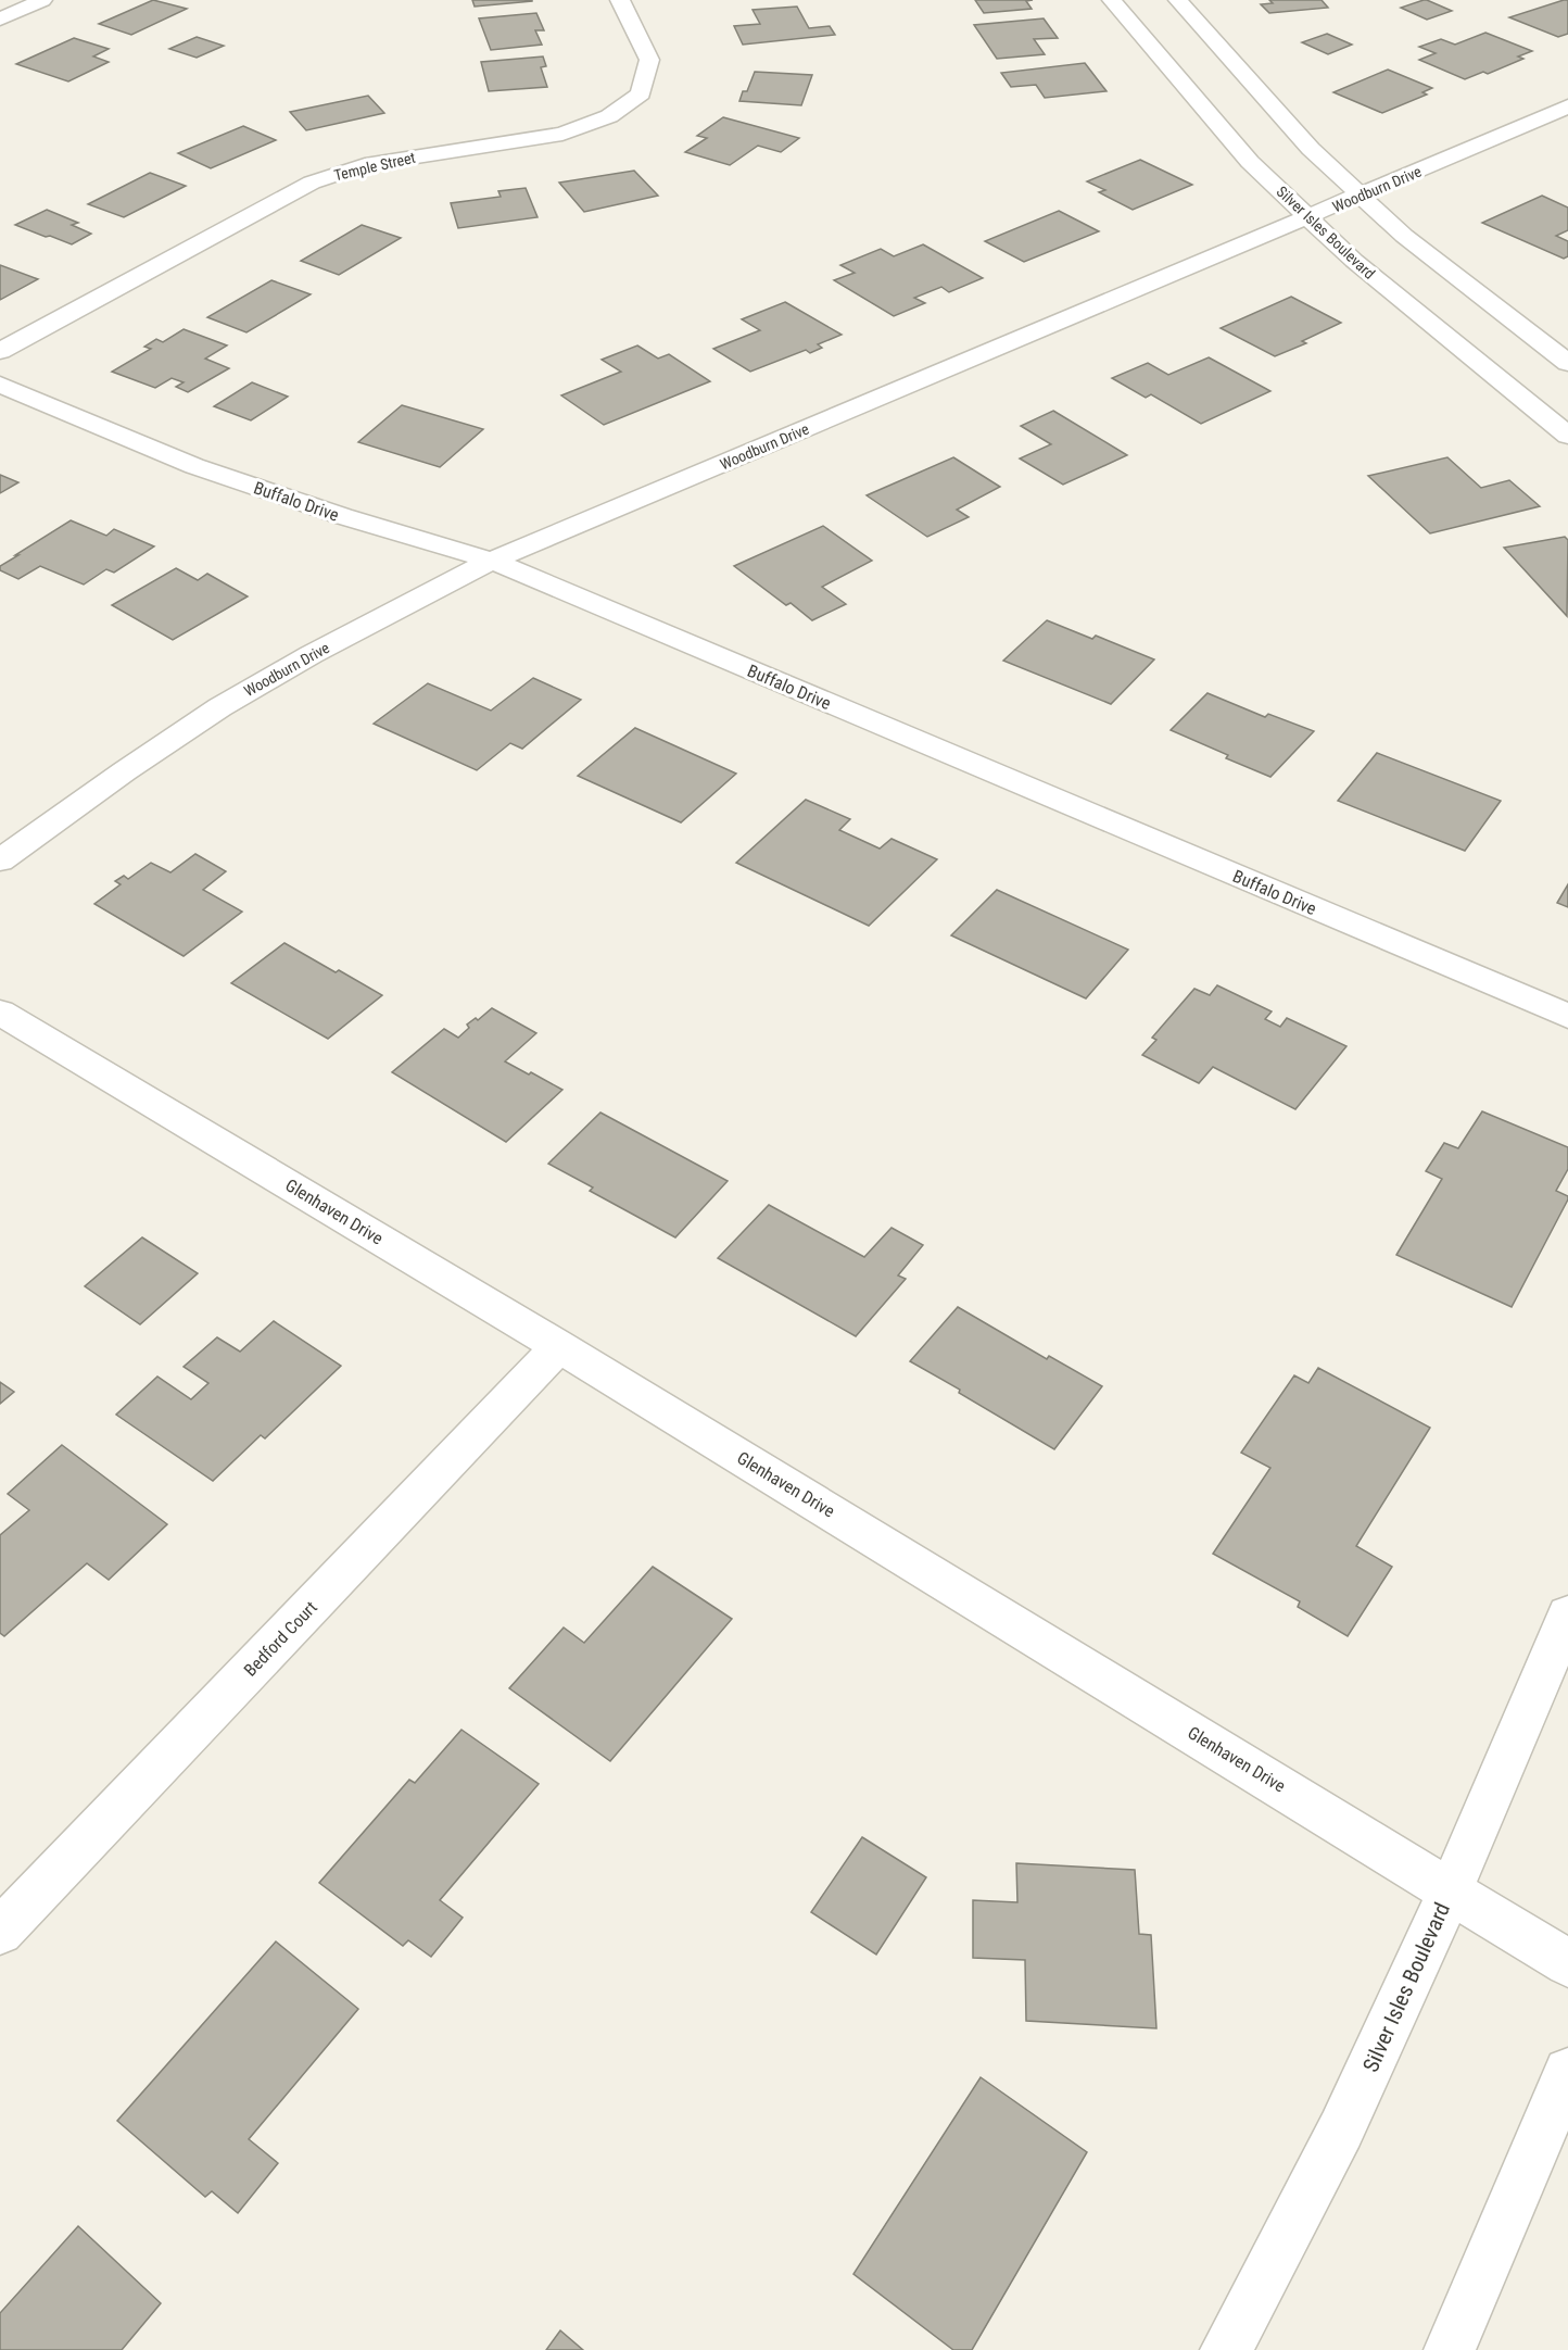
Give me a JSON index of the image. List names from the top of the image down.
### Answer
{
  "streets": {
    "street": [
      "Temple Street",
      "Woodburn Drive",
      "Silver Isles Boulevard",
      "Buffalo Drive",
      "Glenhaven Drive",
      "Bedford Court"
    ]
  },
  "crossings": [
    ["Woodburn Drive", "Silver Isles Boulevard"],
    ["Woodburn Drive", "Buffalo Drive"],
    ["Silver Isles Boulevard", "Glenhaven Drive"],
    ["Glenhaven Drive", "Bedford Court"]
  ]
}
